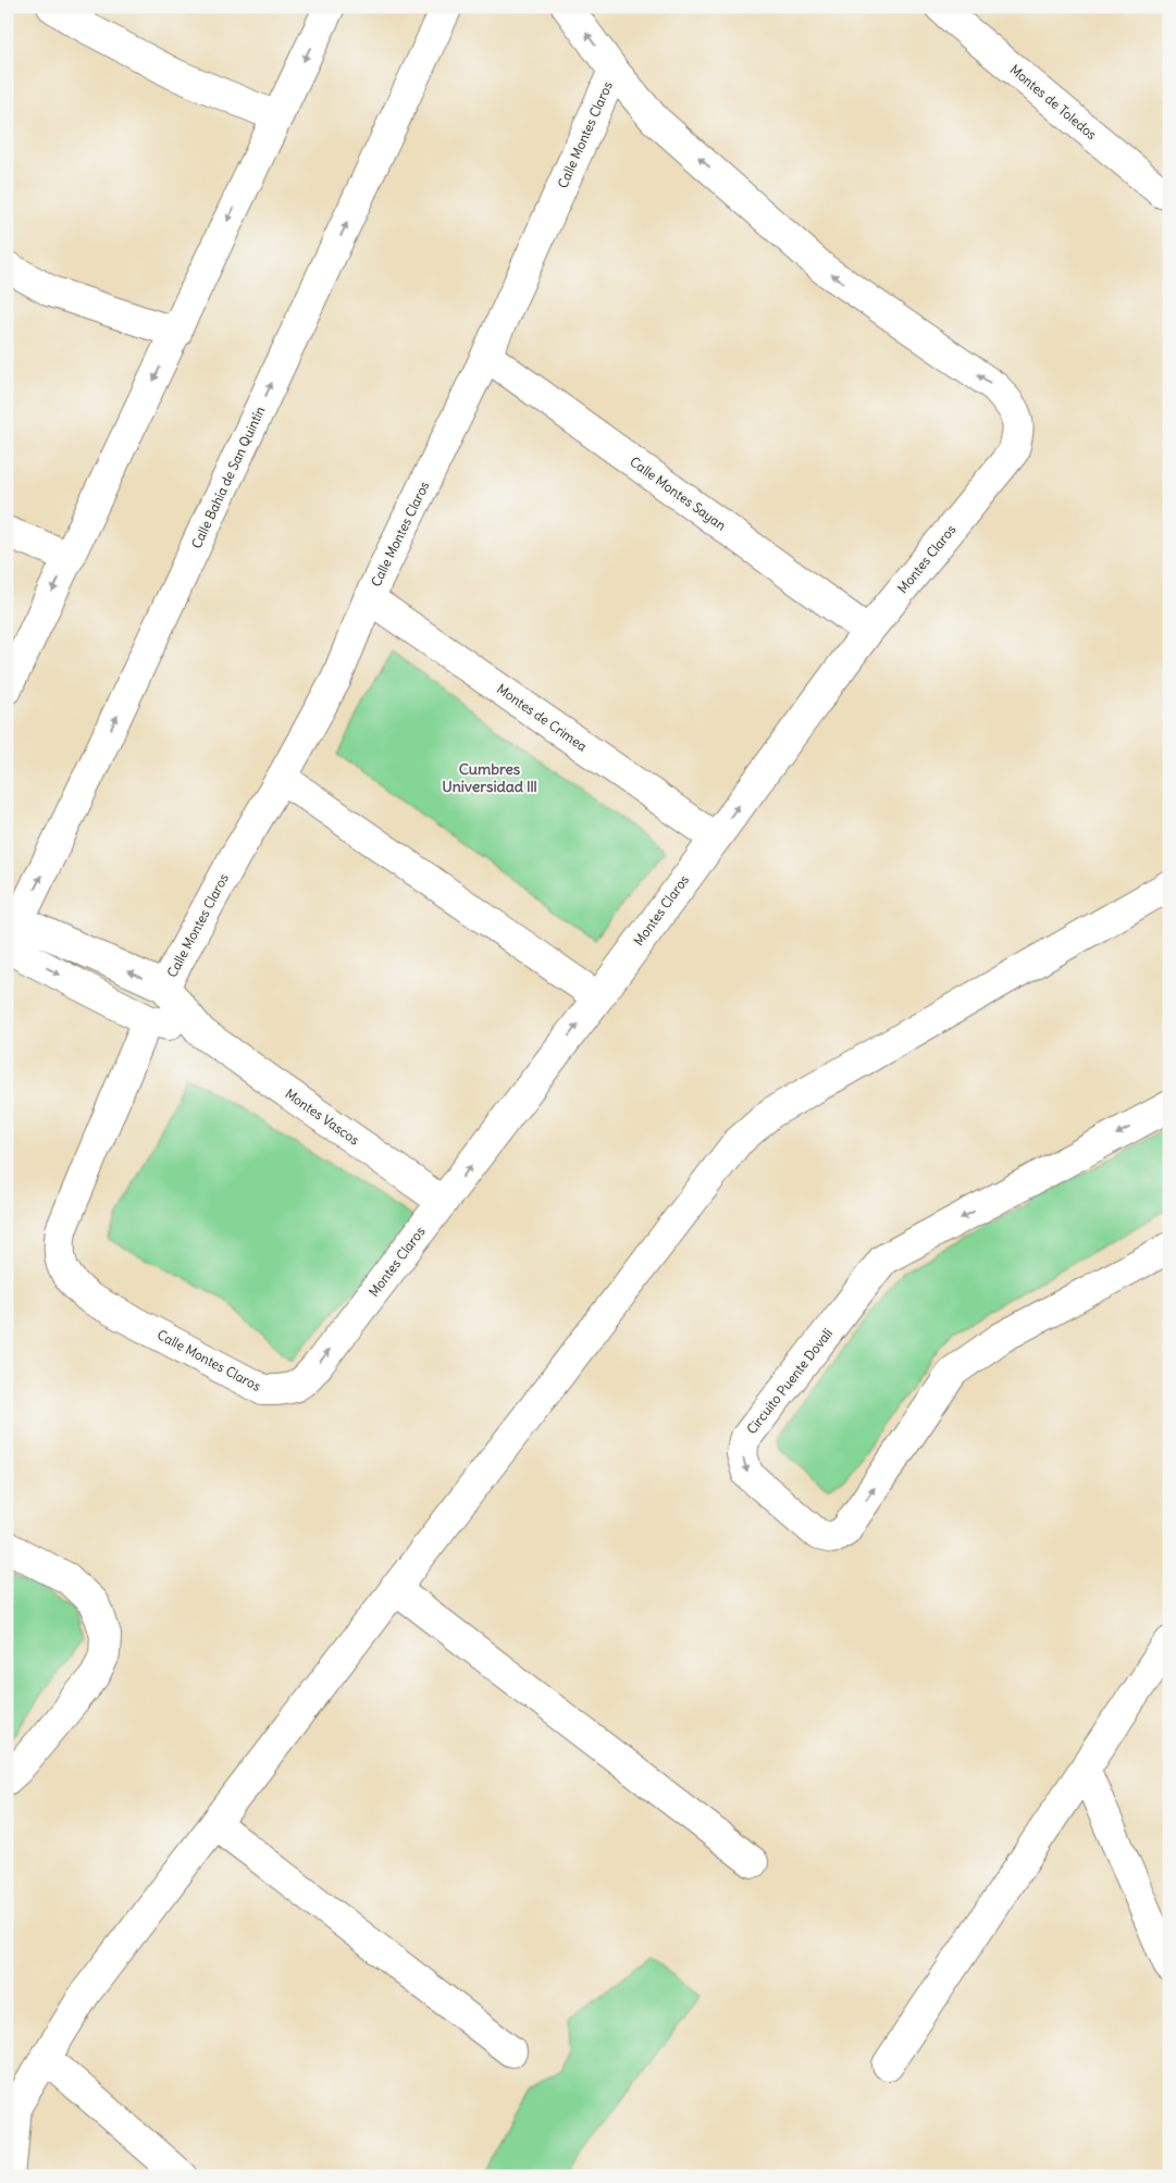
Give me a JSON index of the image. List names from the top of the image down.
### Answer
{
  "streets": {
    "street": [
      "Montes de Toledos",
      "Calle Montes Claros",
      "Calle Bahía de San Quintín",
      "Calle Montes Sayan",
      "Montes Claros",
      "Montes de Crimea",
      "Montes Vascos",
      "Circuito Puente Dovali"
    ]
  },
  "crossings": [
    ["Calle Montes Claros", "Calle Montes Sayan"],
    ["Calle Montes Claros", "Montes Claros"],
    ["Calle Montes Claros", "Montes de Crimea"],
    ["Calle Montes Claros", "Montes Vascos"],
    ["Calle Bahía de San Quintín", "Montes Vascos"],
    ["Calle Montes Sayan", "Montes Claros"],
    ["Montes Claros", "Montes de Crimea"],
    ["Montes Claros", "Montes Vascos"]
  ],
  "districts": ["Cumbres Universidad lll"]
}
